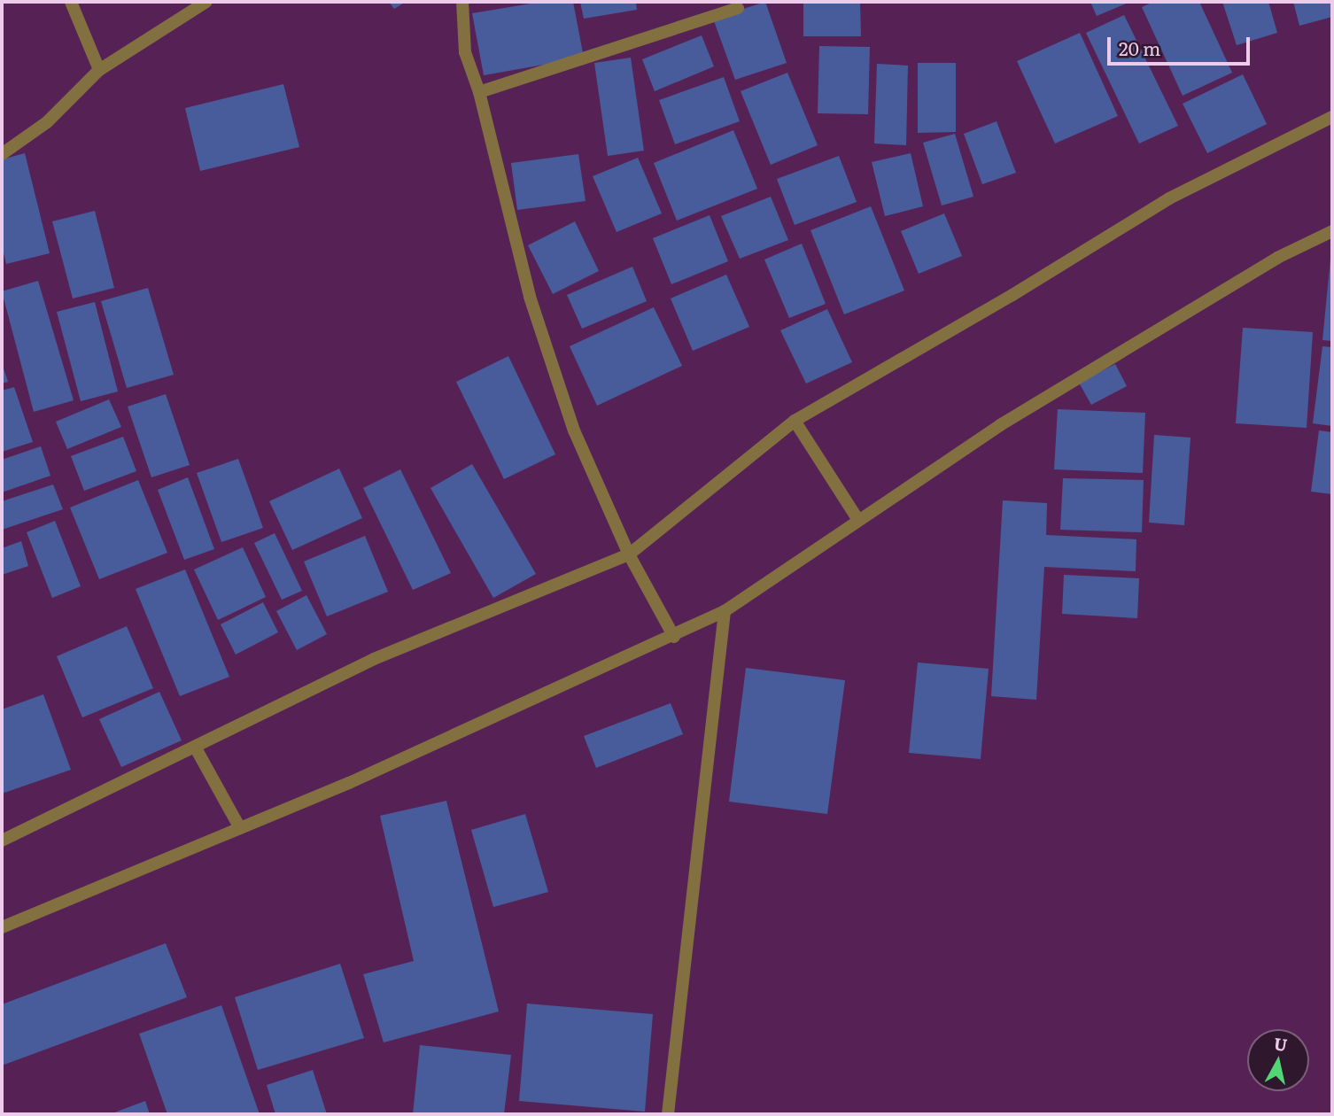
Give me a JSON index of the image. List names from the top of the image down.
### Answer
{
  "scale_bar": "20 m",
  "north": "top"
}
